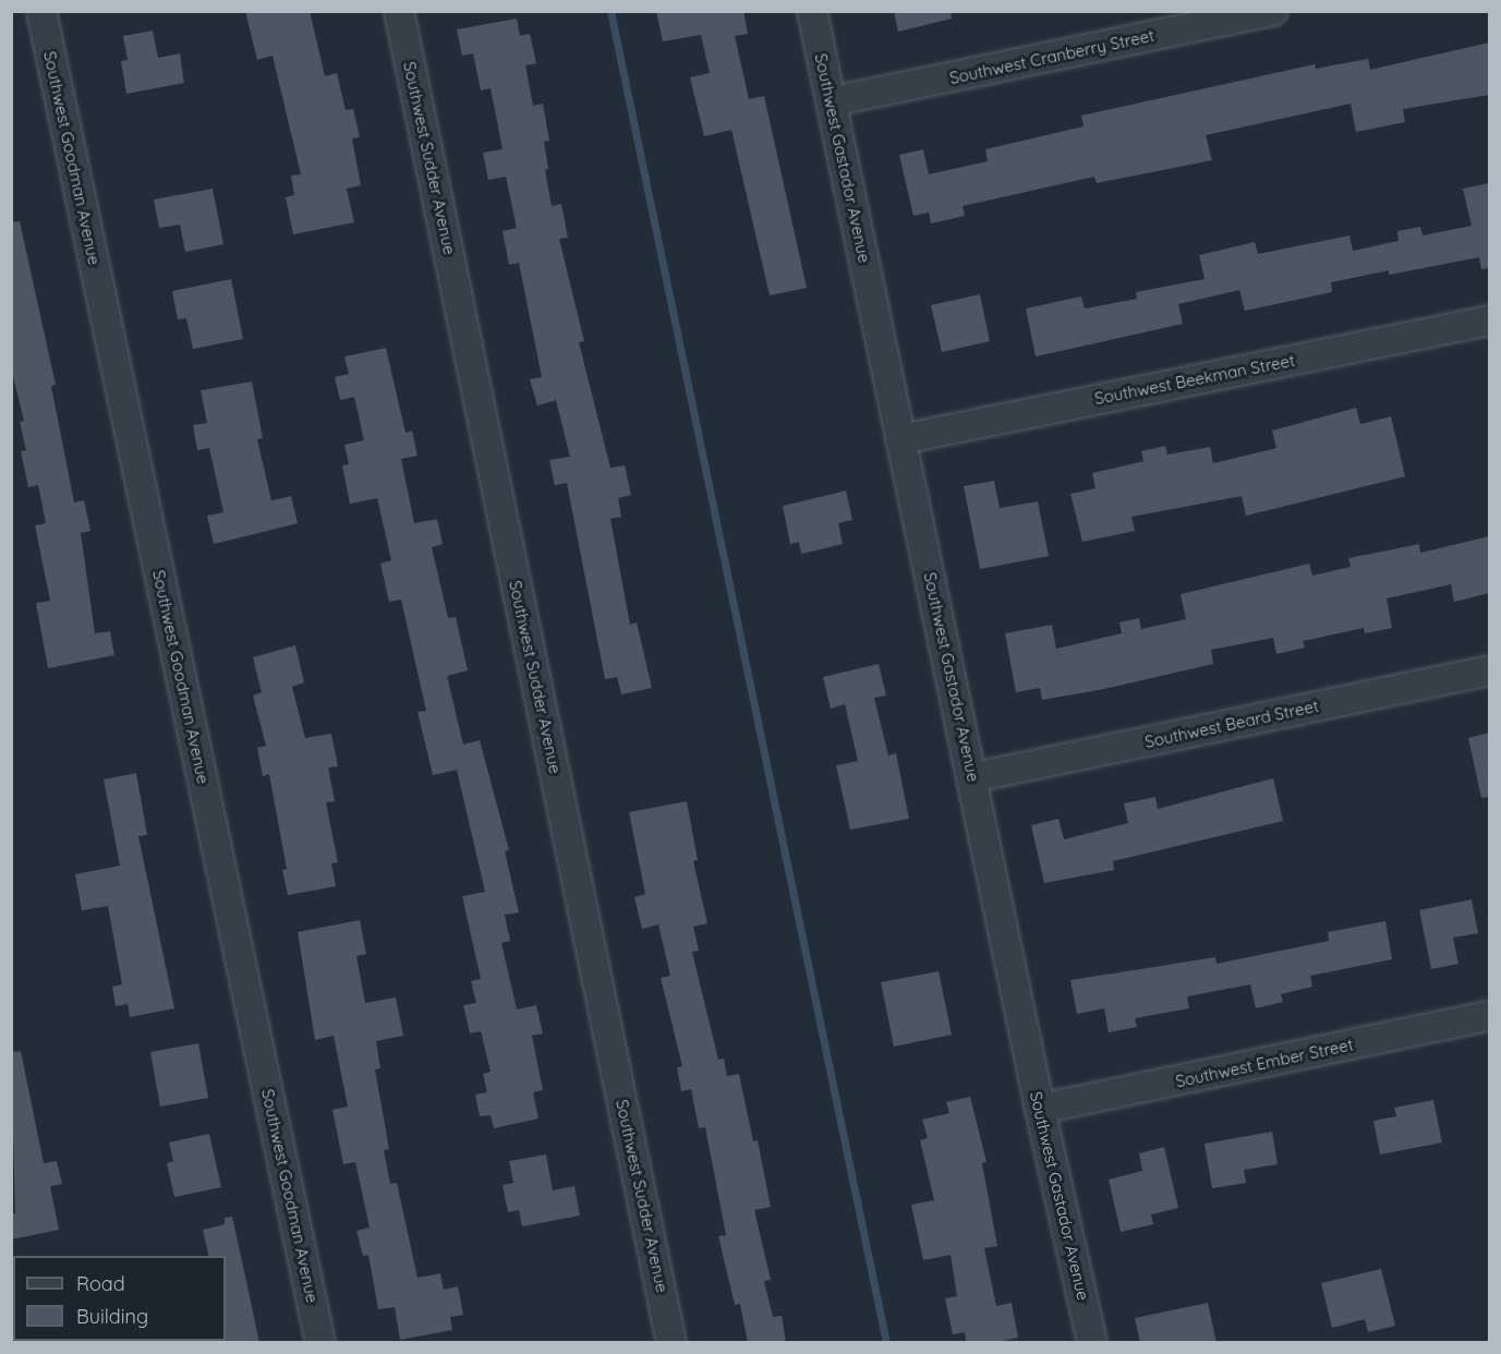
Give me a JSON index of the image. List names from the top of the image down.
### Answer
{
  "streets": {
    "street": [
      "Southwest Cranberry Street",
      "Southwest Goodman Avenue",
      "Southwest Sudder Avenue",
      "Southwest Gastador Avenue",
      "Southwest Beekman Street",
      "Southwest Beard Street",
      "Southwest Ember Street"
    ]
  },
  "crossings": [
    ["Southwest Cranberry Street", "Southwest Gastador Avenue"],
    ["Southwest Gastador Avenue", "Southwest Beekman Street"],
    ["Southwest Gastador Avenue", "Southwest Beard Street"],
    ["Southwest Gastador Avenue", "Southwest Ember Street"]
  ],
  "legend": ["Road", "Building"]
}
